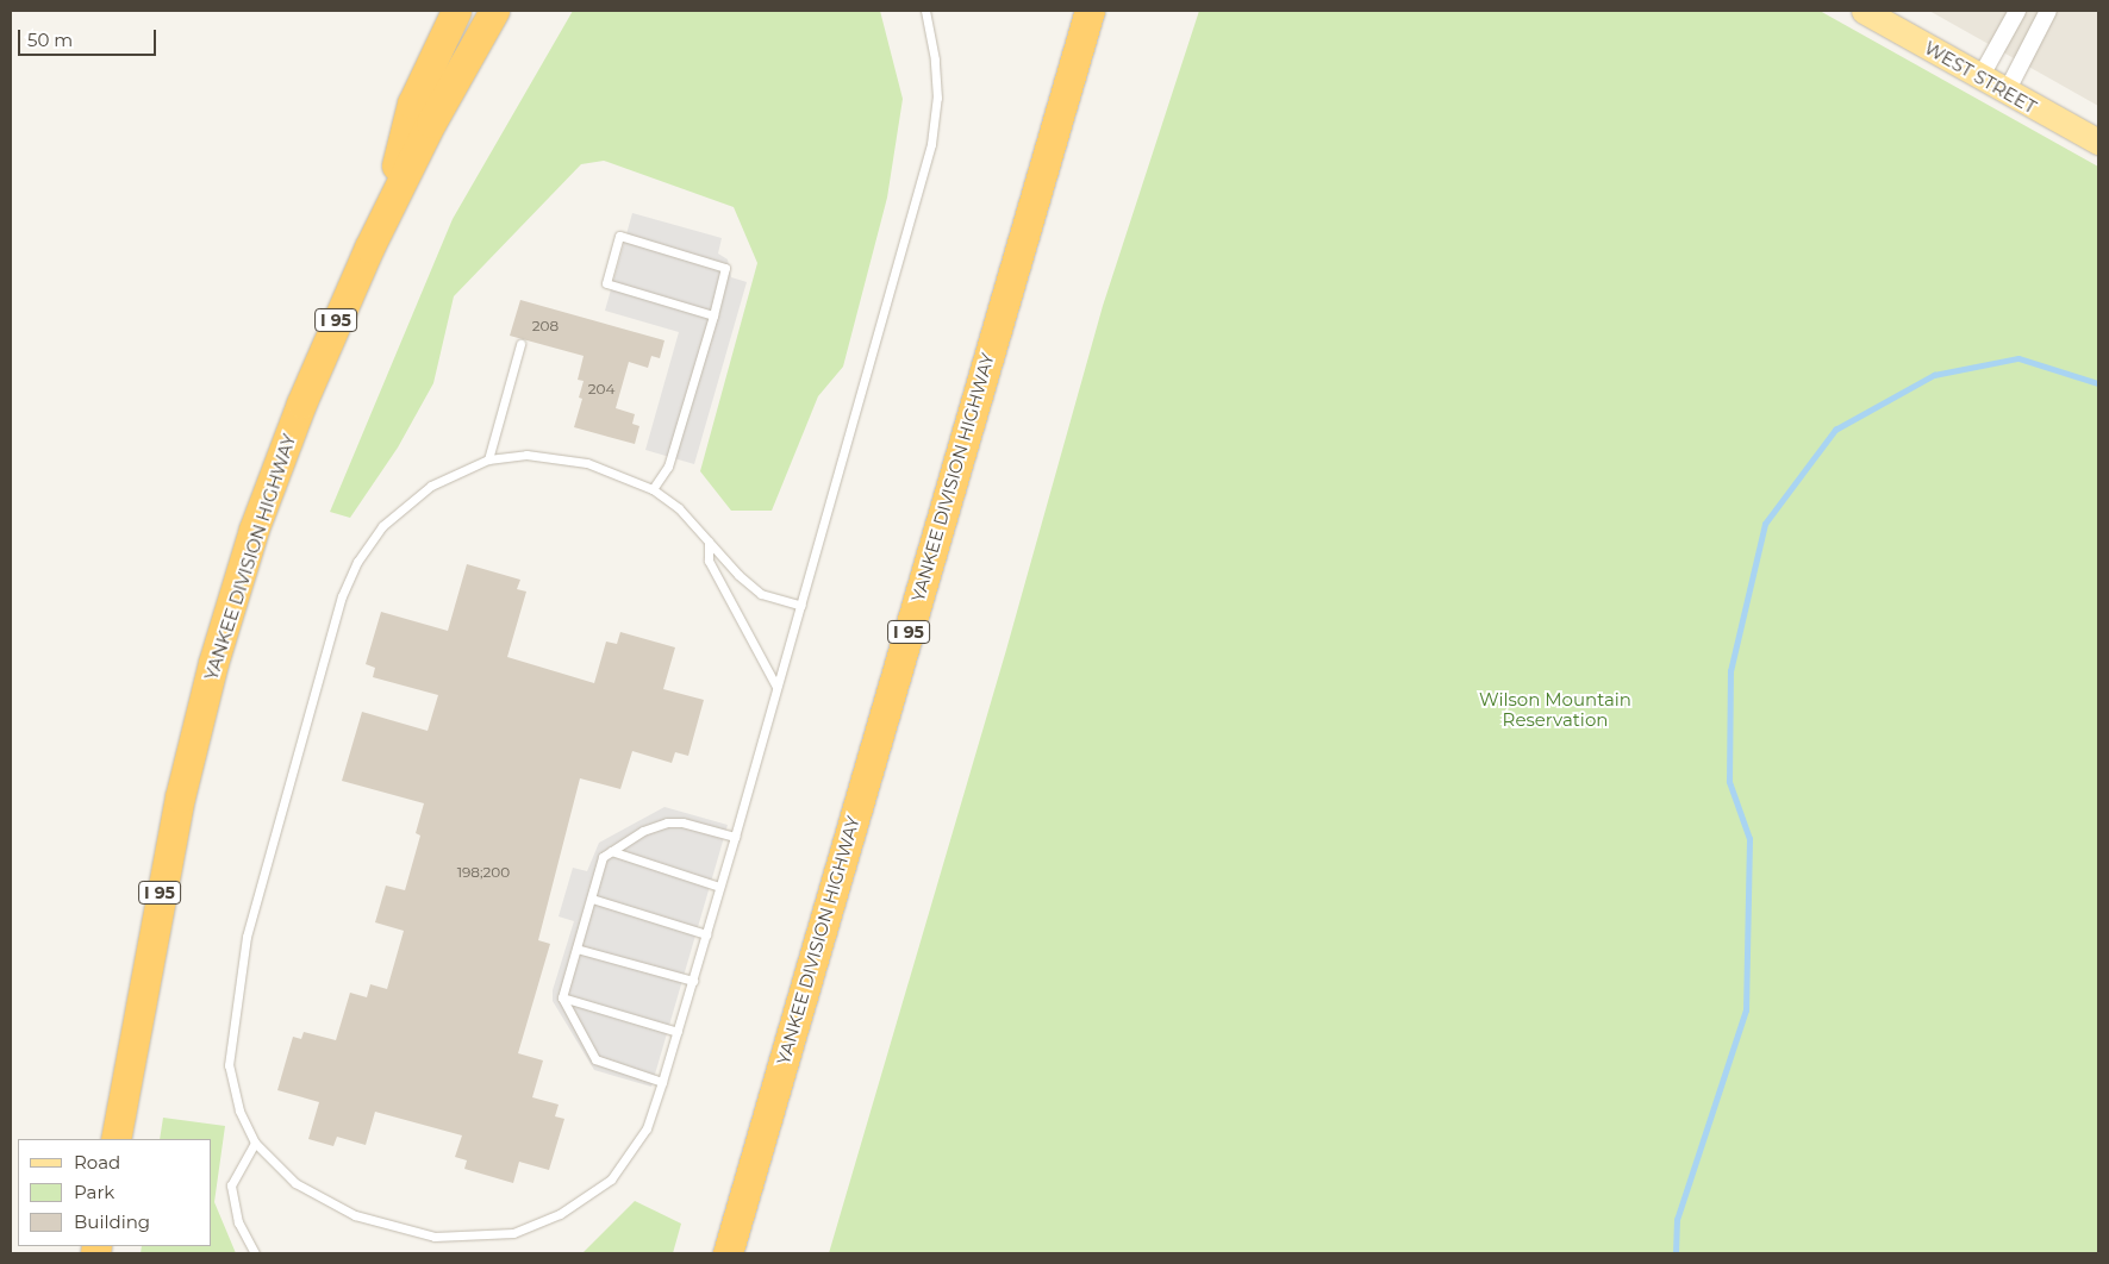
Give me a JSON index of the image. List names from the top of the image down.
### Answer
{
  "streets": {
    "highway": ["I 95", "YANKEE DIVISION HIGHWAY"],
    "main road": ["WEST STREET"]
  },
  "parks": ["Wilson Mountain Reservation"],
  "house_numbers": ["208", "204", "198;200"],
  "legend": ["Road", "Park", "Building"],
  "scale_bar": "50 m"
}
